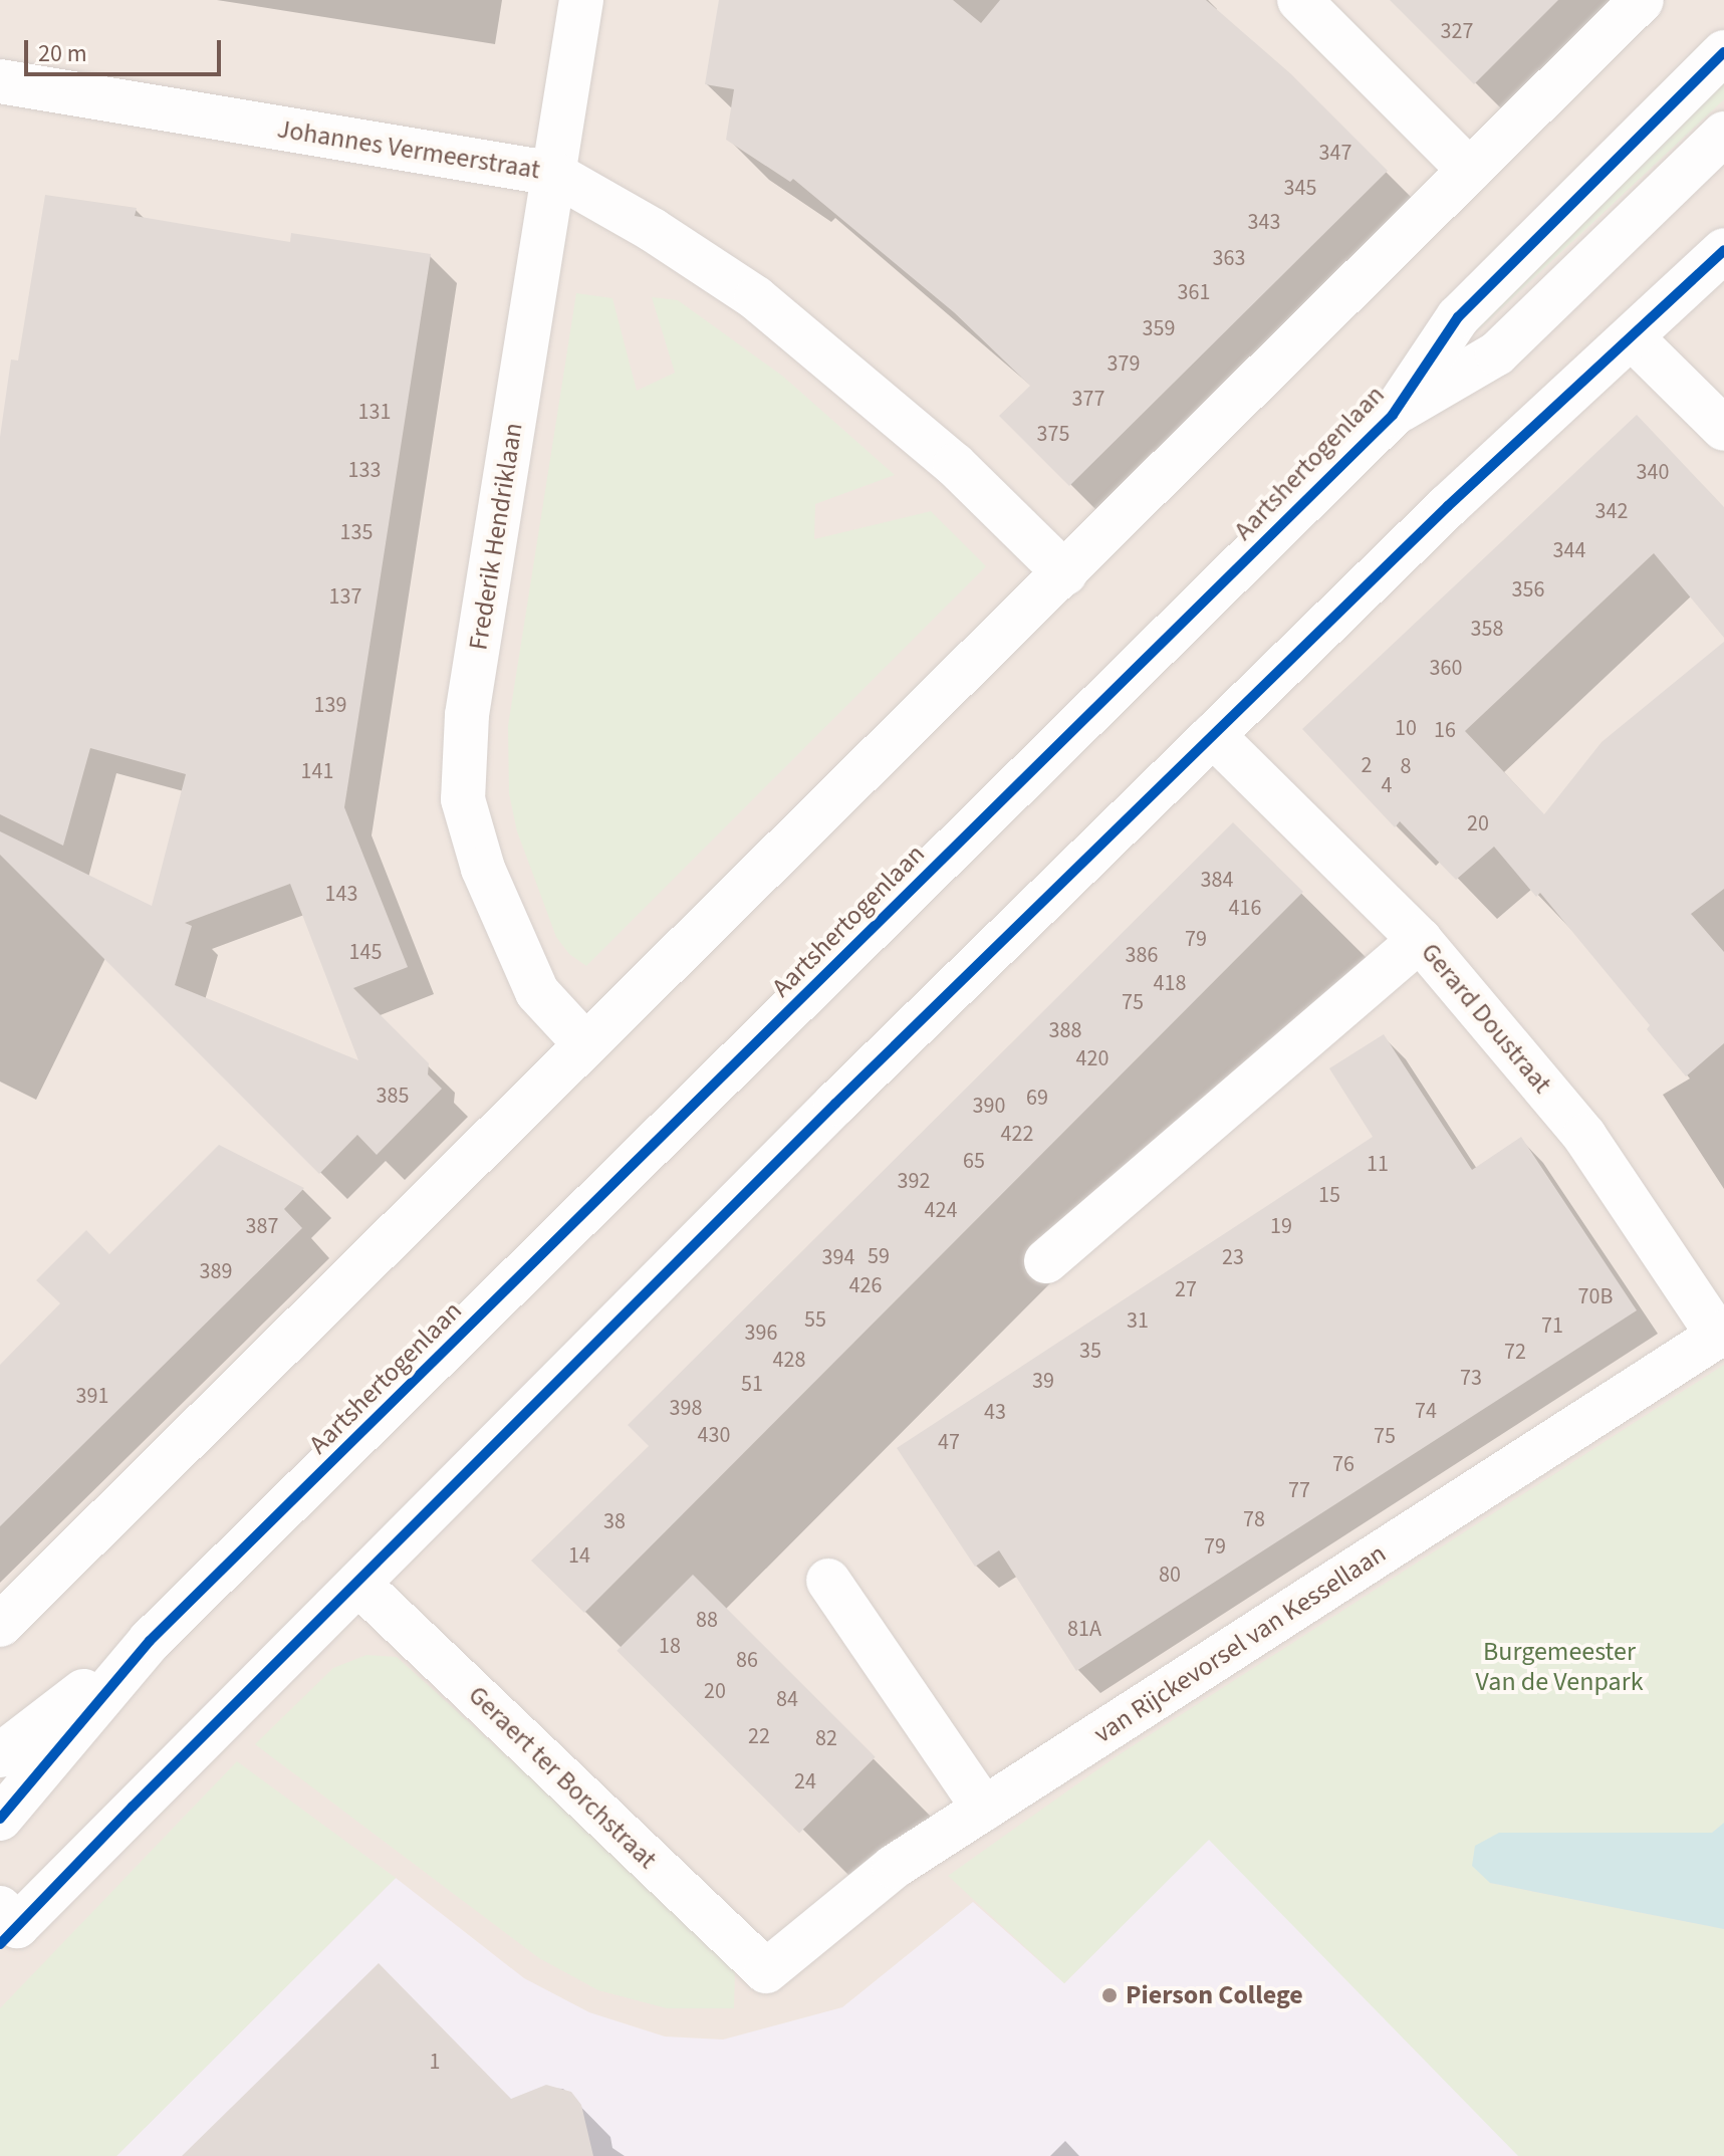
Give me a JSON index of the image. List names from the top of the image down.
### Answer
{
  "streets": {
    "street": [
      "Johannes Vermeerstraat",
      "Aartshertogenlaan",
      "Frederik Hendriklaan",
      "Gerard Doustraat",
      "van Rijckevorsel van Kessellaan",
      "Geraert ter Borchstraat"
    ]
  },
  "crossings": [
    ["Johannes Vermeerstraat", "Frederik Hendriklaan"],
    ["Gerard Doustraat", "van Rijckevorsel van Kessellaan"],
    ["van Rijckevorsel van Kessellaan", "Geraert ter Borchstraat"]
  ],
  "parks": ["Burgemeester Van de Venpark"],
  "places": ["Pierson College"],
  "house_numbers": [
    "327",
    "347",
    "345",
    "343",
    "363",
    "361",
    "359",
    "379",
    "377",
    "131",
    "375",
    "133",
    "340",
    "342",
    "135",
    "344",
    "356",
    "137",
    "358",
    "360",
    "139",
    "10",
    "16",
    "2",
    "8",
    "141",
    "4",
    "20",
    "384",
    "143",
    "416",
    "79",
    "145",
    "386",
    "418",
    "75",
    "388",
    "420",
    "385",
    "69",
    "390",
    "422",
    "65",
    "11",
    "392",
    "15",
    "424",
    "387",
    "19",
    "59",
    "394",
    "23",
    "389",
    "426",
    "27",
    "70B",
    "55",
    "31",
    "71",
    "396",
    "35",
    "72",
    "428",
    "73",
    "39",
    "51",
    "391",
    "398",
    "74",
    "43",
    "430",
    "75",
    "47",
    "76",
    "77",
    "78",
    "38",
    "79",
    "14",
    "80",
    "88",
    "81A",
    "18",
    "86",
    "20",
    "84",
    "22",
    "82",
    "24",
    "1"
  ],
  "scale_bar": "20 m"
}
